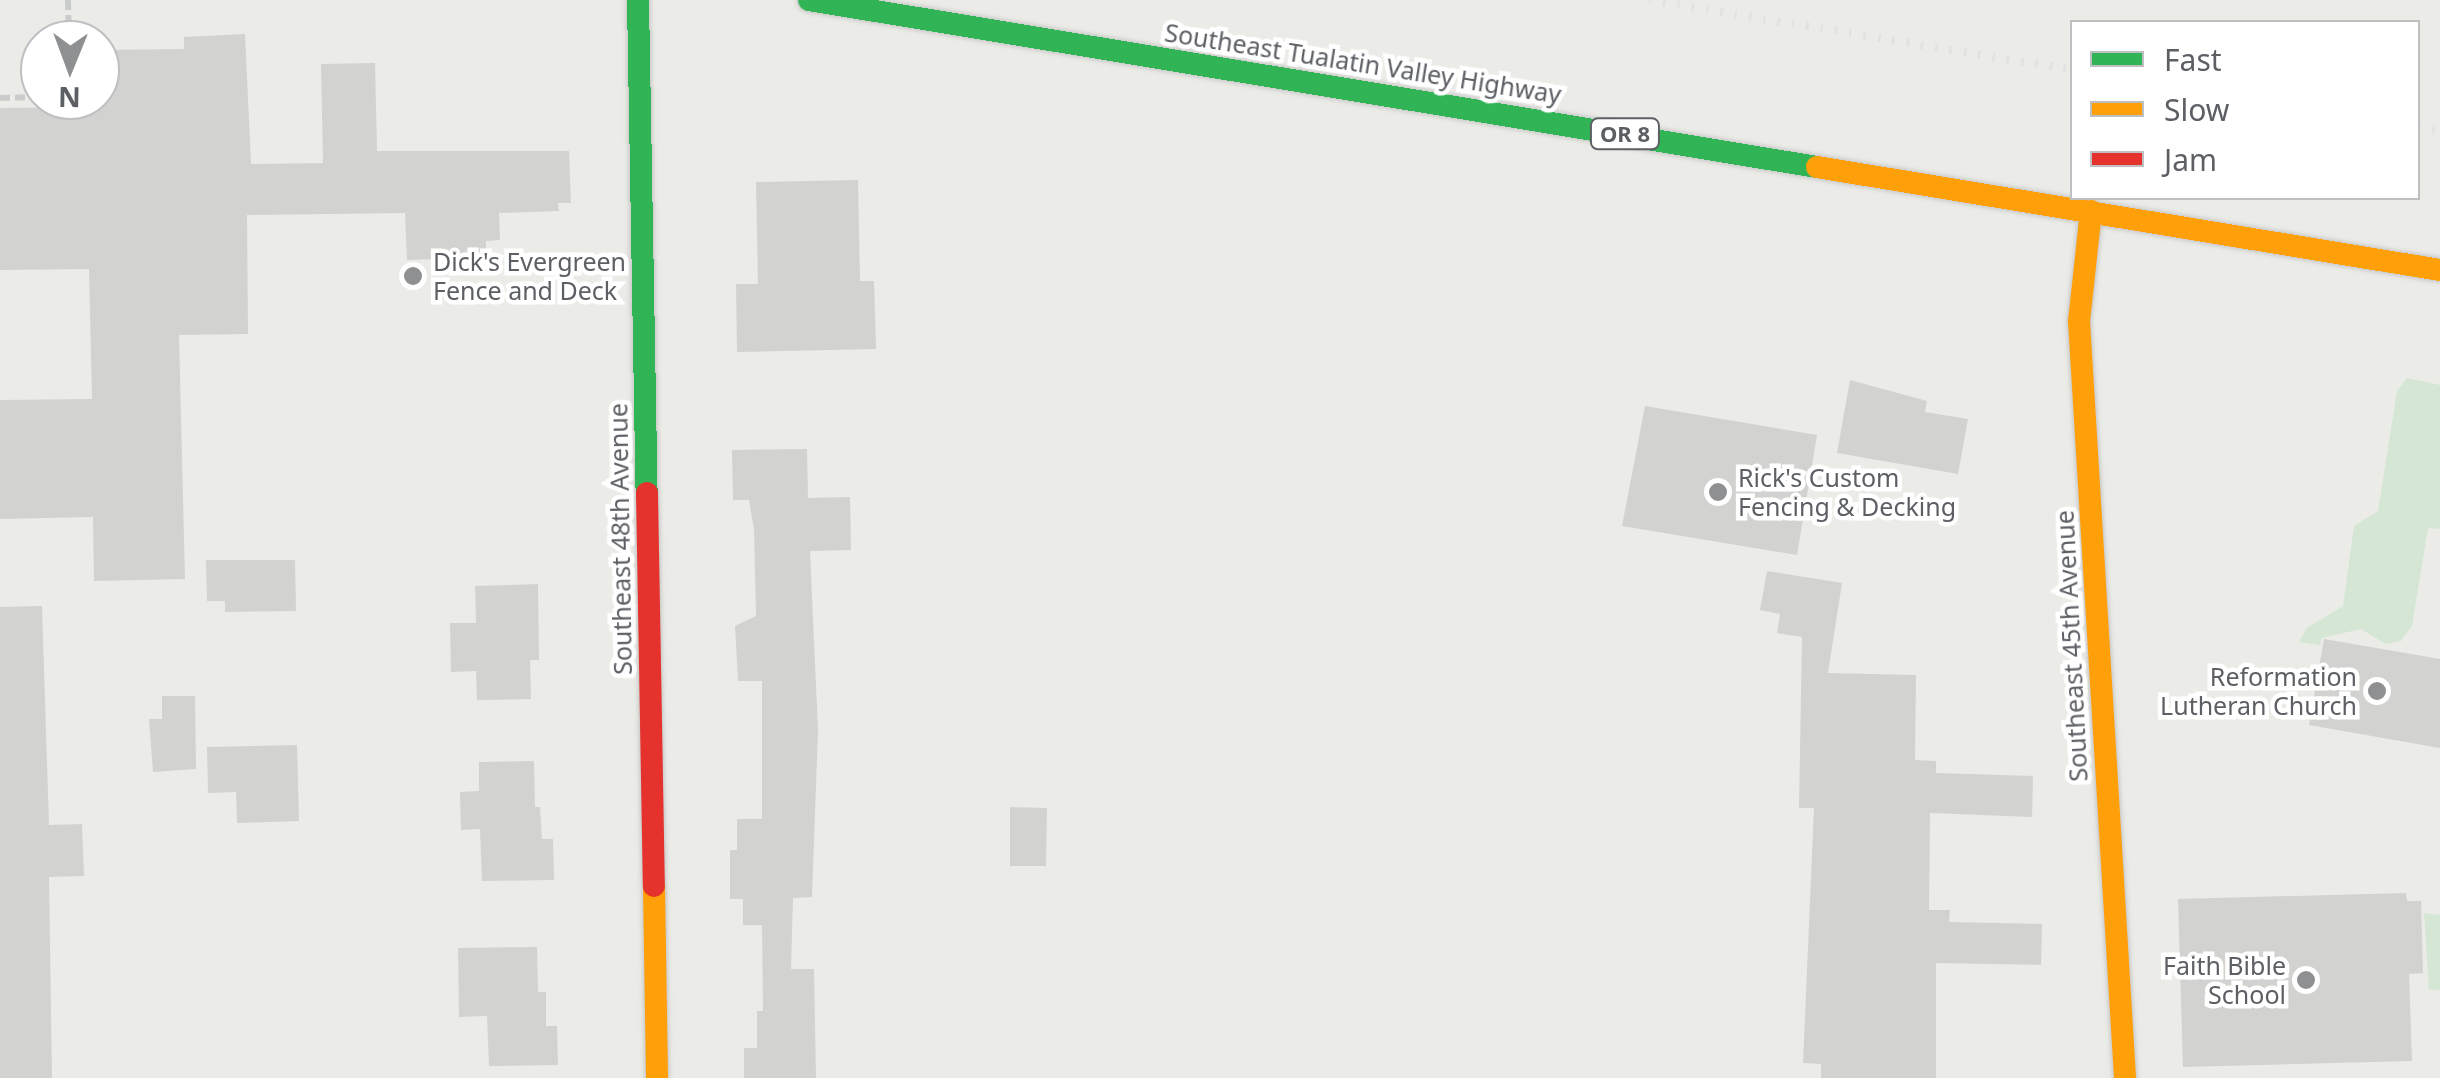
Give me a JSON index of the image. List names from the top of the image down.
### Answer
{
  "streets": {
    "street": [
      "Southeast Tualatin Valley Highway",
      "OR 8",
      "Southeast 48th Avenue",
      "Southeast 45th Avenue"
    ]
  },
  "crossings": [
    ["Southeast Tualatin Valley Highway", "Southeast 45th Avenue"]
  ],
  "places": [
    "Dick's Evergreen Fence and Deck",
    "Rick's Custom Fencing & Decking",
    "Reformation Lutheran Church",
    "Faith Bible School"
  ],
  "legend": ["Fast", "Slow", "Jam"],
  "north": "bottom"
}
